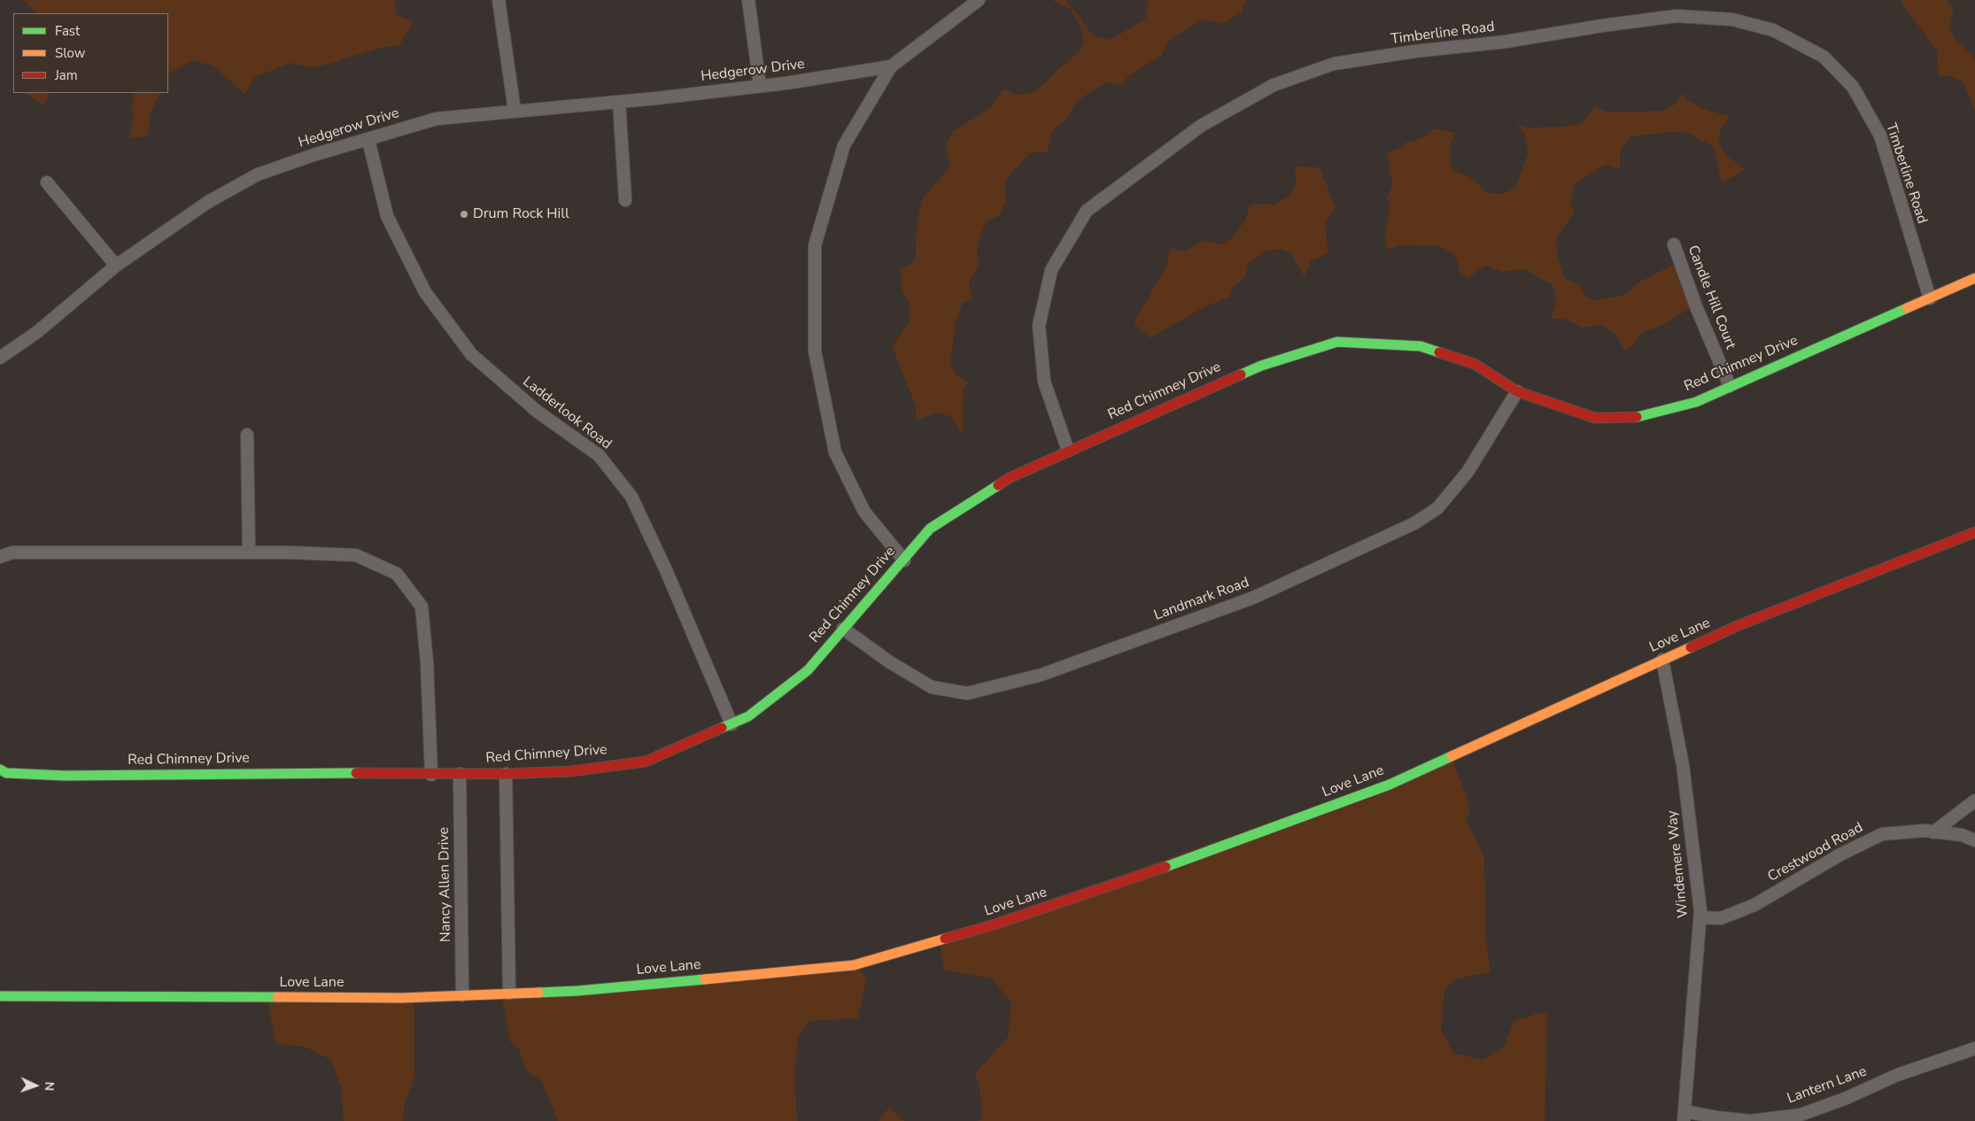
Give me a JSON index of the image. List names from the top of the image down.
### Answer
{
  "streets": {
    "street": [
      "Timberline Road",
      "Hedgerow Drive",
      "Candle Hill Court",
      "Red Chimney Drive",
      "Ladderlook Road",
      "Landmark Road",
      "Love Lane",
      "Crestwood Road",
      "Windemere Way",
      "Nancy Allen Drive",
      "Lantern Lane"
    ]
  },
  "crossings": [
    ["Timberline Road", "Red Chimney Drive"],
    ["Hedgerow Drive", "Ladderlook Road"],
    ["Candle Hill Court", "Red Chimney Drive"],
    ["Red Chimney Drive", "Ladderlook Road"],
    ["Red Chimney Drive", "Landmark Road"],
    ["Red Chimney Drive", "Nancy Allen Drive"],
    ["Love Lane", "Windemere Way"],
    ["Love Lane", "Nancy Allen Drive"],
    ["Crestwood Road", "Windemere Way"],
    ["Windemere Way", "Lantern Lane"]
  ],
  "places": ["Drum Rock Hill"],
  "legend": ["Fast", "Slow", "Jam"],
  "north": "right"
}
